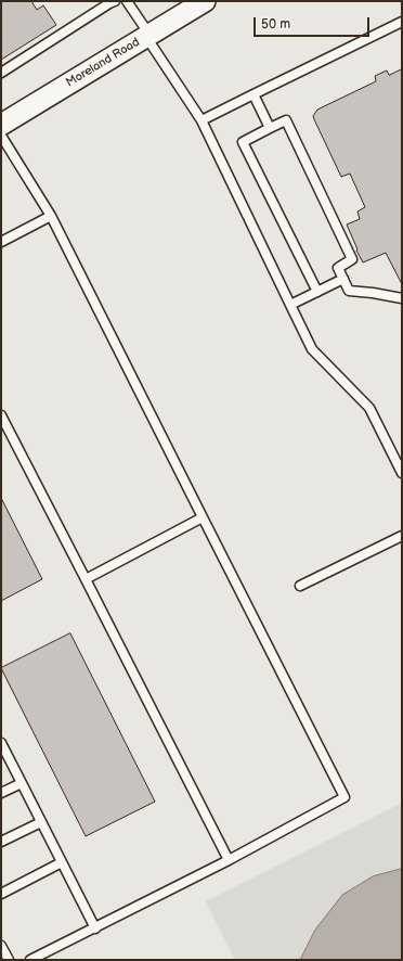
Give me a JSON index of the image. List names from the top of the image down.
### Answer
{
  "streets": {
    "street": ["Moreland Road"]
  },
  "scale_bar": "50 m"
}
